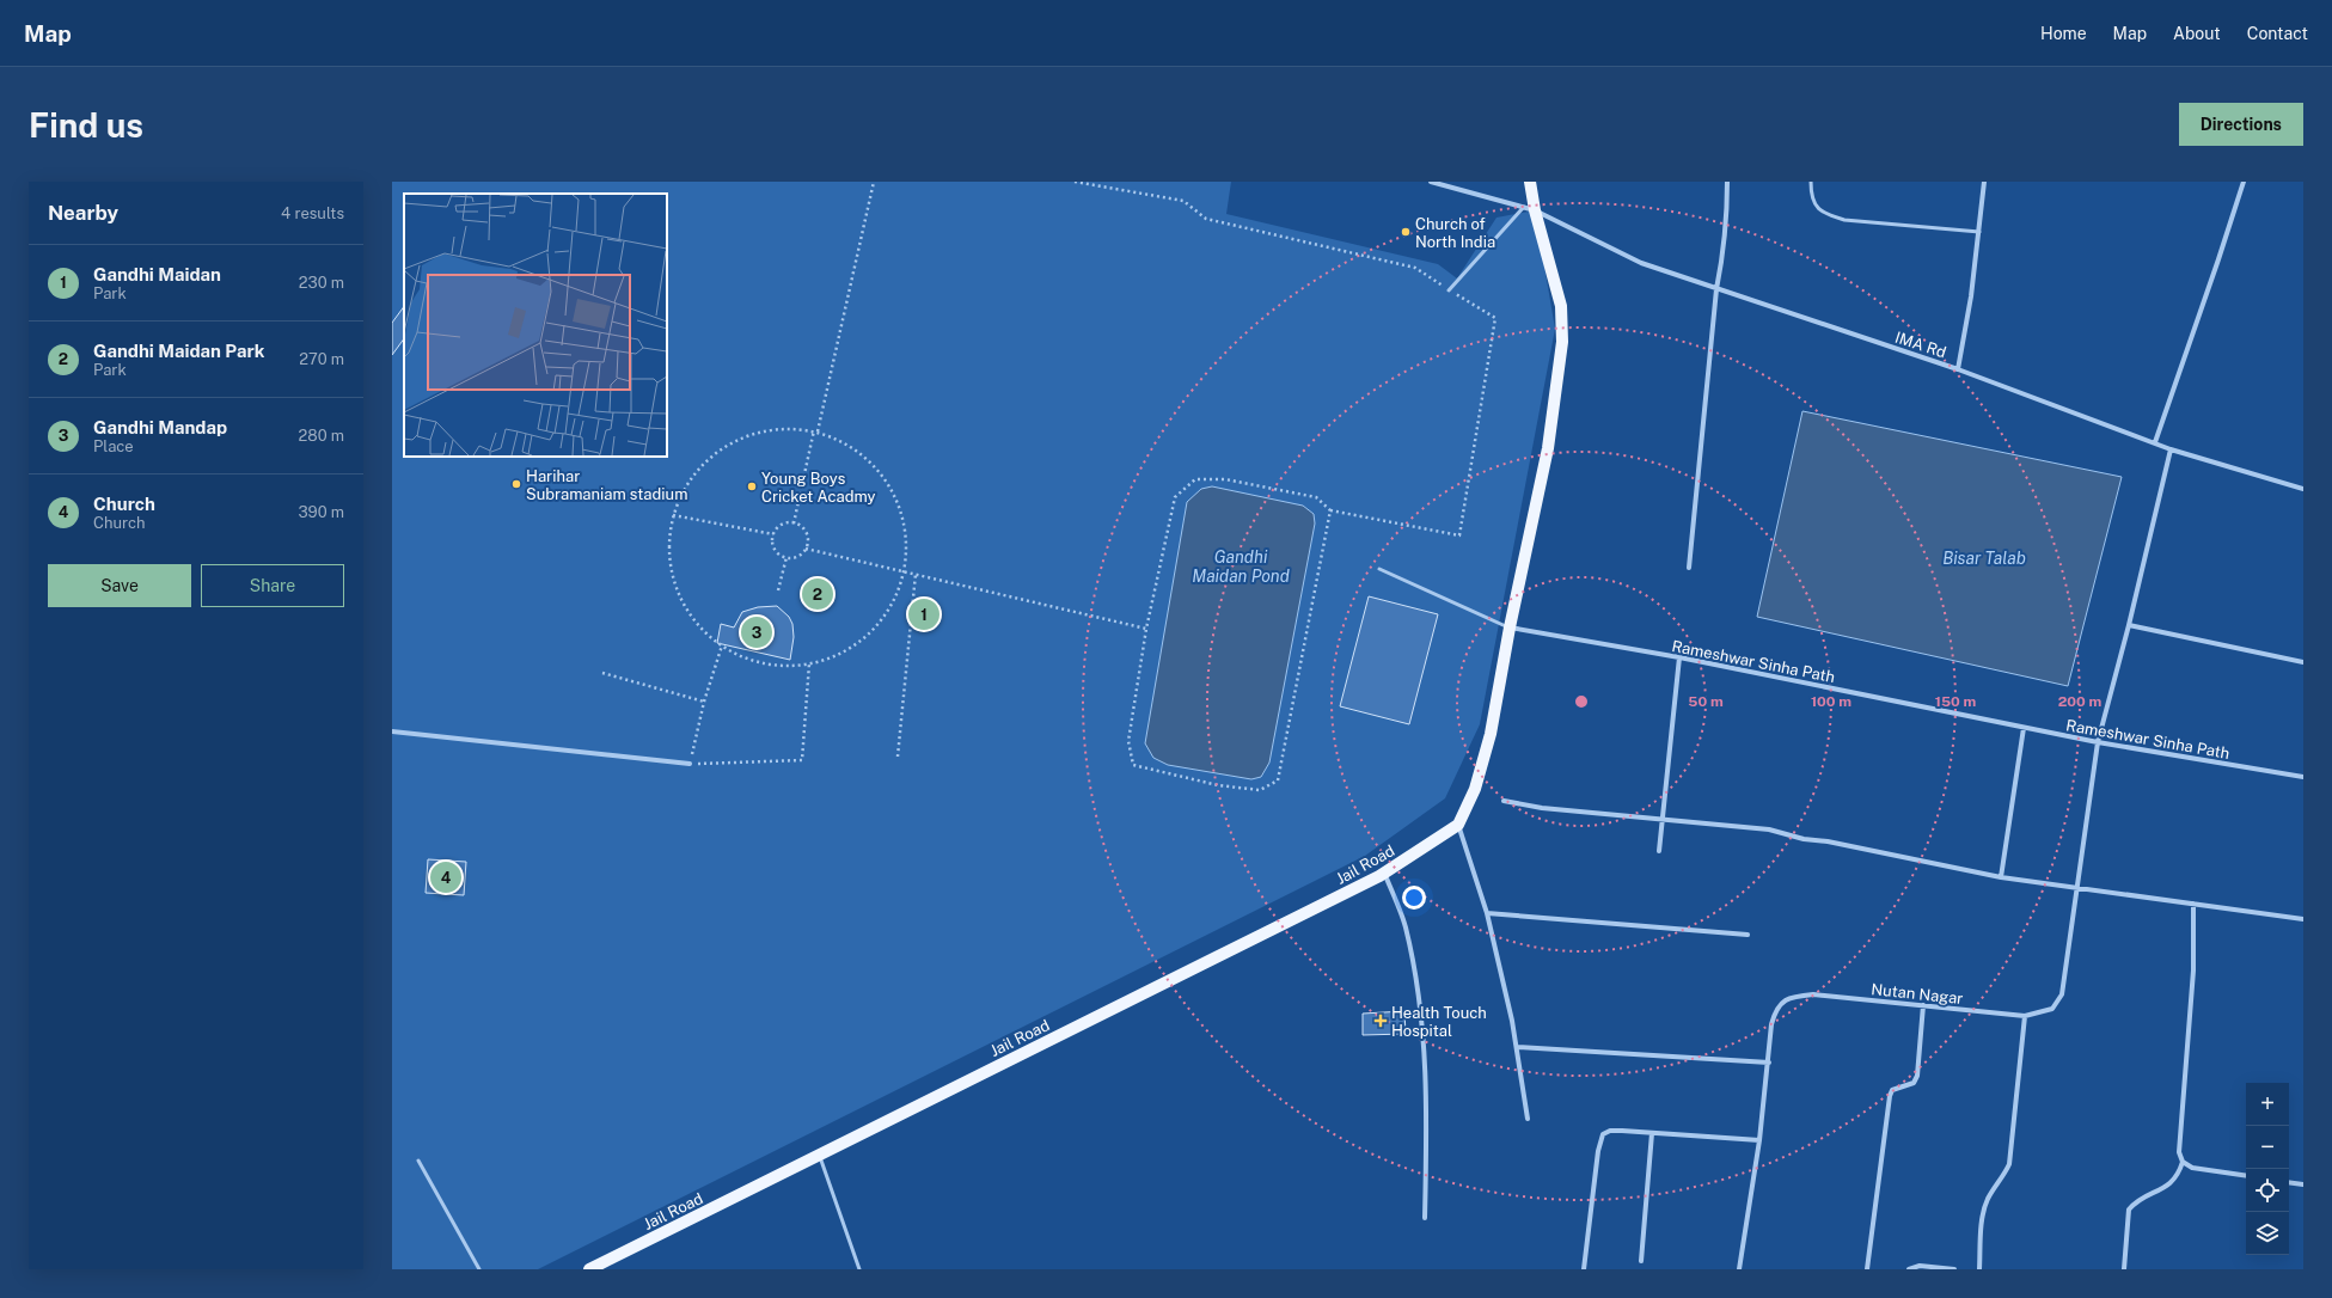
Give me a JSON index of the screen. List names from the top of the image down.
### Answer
{
  "streets": {
    "main road": ["Jail Road"],
    "street": ["IMA Rd", "Rameshwar Sinha Path", "Nutan Nagar"]
  },
  "crossings": [
    ["IMA Rd", "Nutan Nagar"],
    ["Rameshwar Sinha Path", "Nutan Nagar"]
  ],
  "water": ["Gandhi Maidan Pond", "Bisar Talab"],
  "places": {
    "other": ["Church of North India", "Harihar Subramaniam stadium", "Young Boys Cricket Acadmy"],
    "health": ["Health Touch Hospital"]
  },
  "page": {
    "header": "Map",
    "nav": [
      "Home",
      "Map",
      "About",
      "Contact"
    ],
    "buttons": [
      "Directions",
      ["Save", "Share"]
    ],
    "title": "Find us",
    "heading": ["Nearby", "4 results"],
    "list": [
      {
        "mark": "1",
        "name": "Gandhi Maidan",
        "note": "Park",
        "value": "230 m"
      },
      {
        "mark": "2",
        "name": "Gandhi Maidan Park",
        "note": "Park",
        "value": "270 m"
      },
      {
        "mark": "3",
        "name": "Gandhi Mandap",
        "note": "Place",
        "value": "280 m"
      },
      {
        "mark": "4",
        "name": "Church",
        "note": "Church",
        "value": "390 m"
      }
    ],
    "pins": [
      "2",
      "1",
      "3",
      "4"
    ],
    "map_buttons": ["+", "−"]
  },
  "rings": [
    "50 m",
    "100 m",
    "150 m",
    "200 m"
  ]
}
